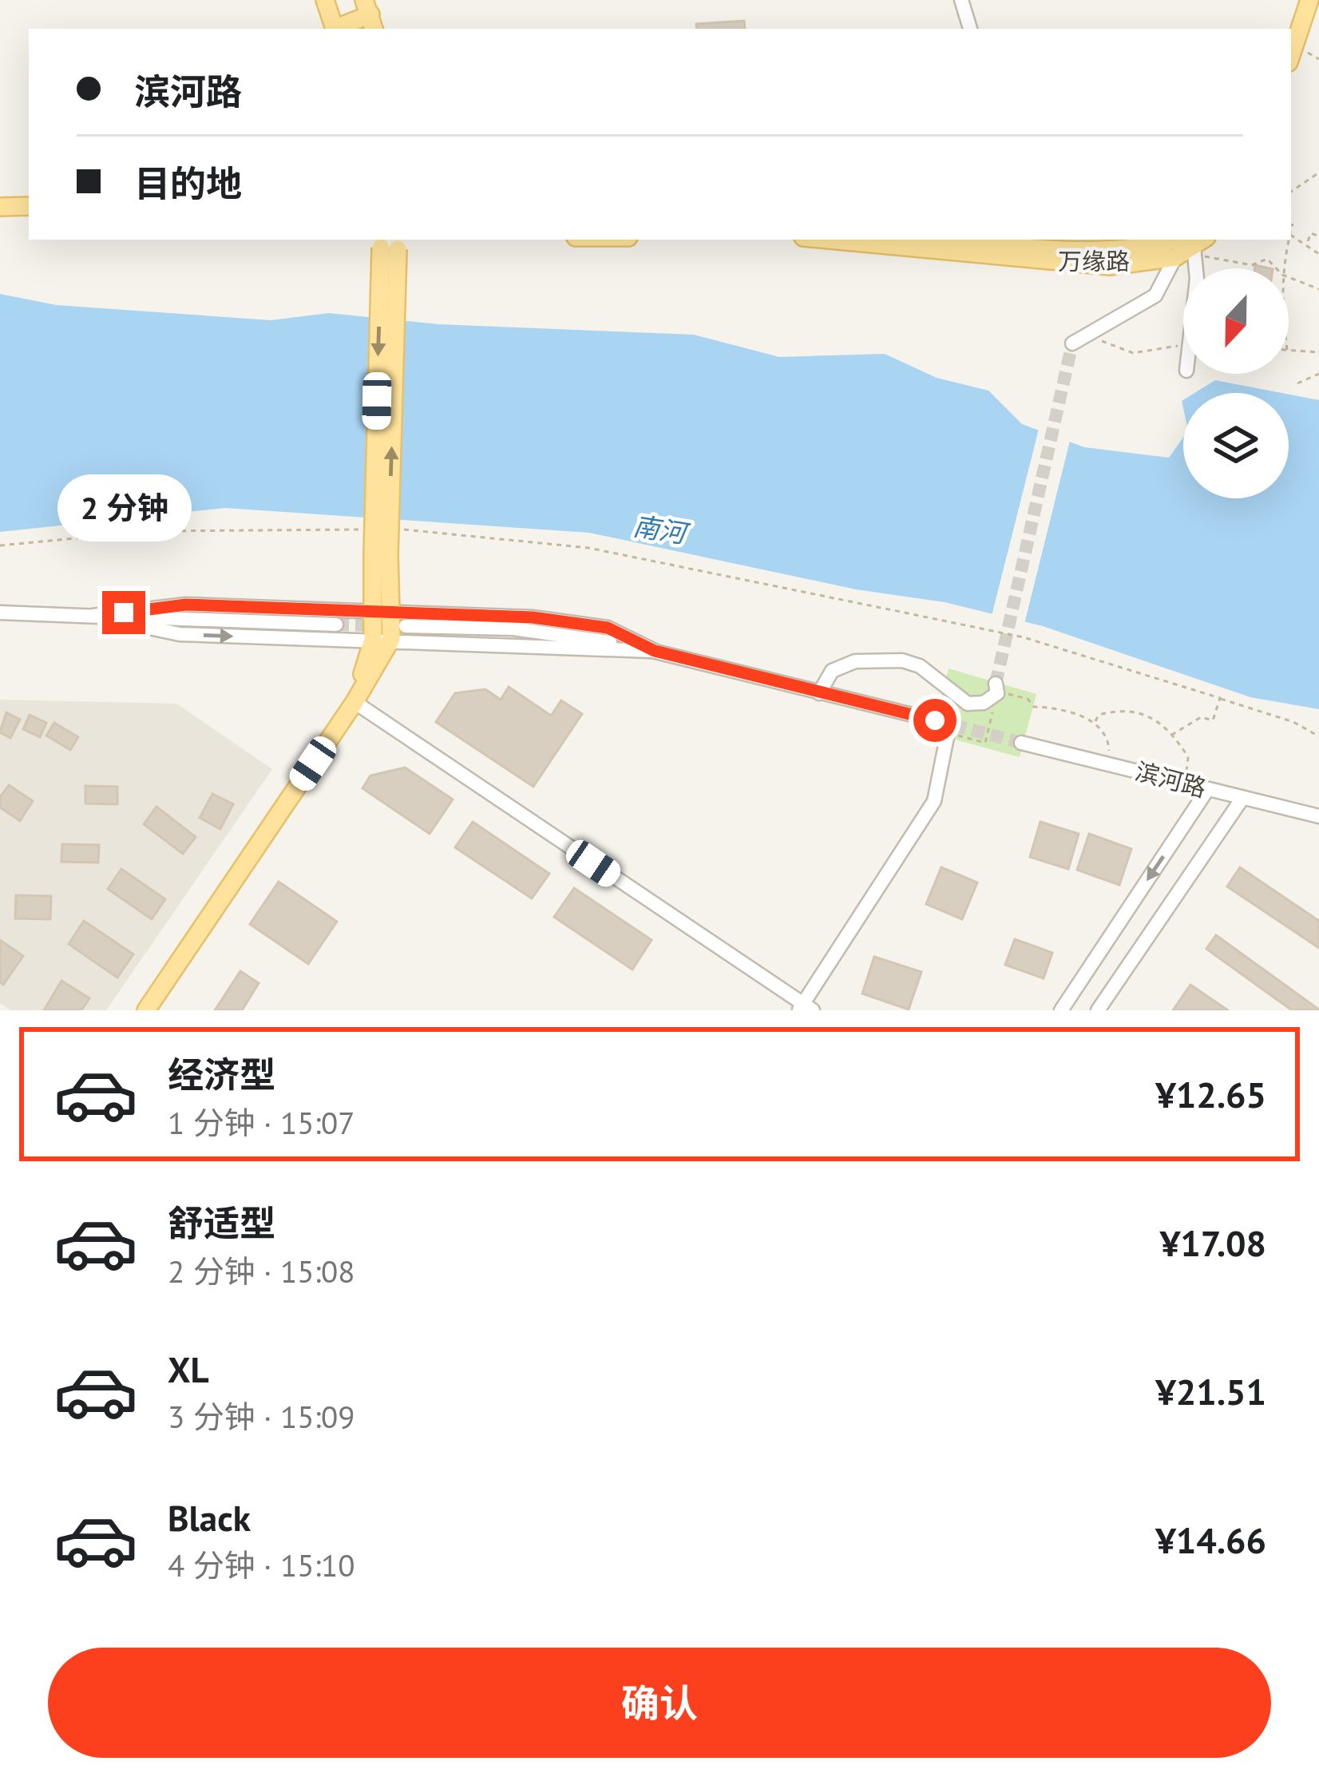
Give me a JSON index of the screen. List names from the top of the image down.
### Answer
{
  "streets": {
    "main road": ["万缘路"],
    "street": ["滨河路"]
  },
  "water": ["南河"],
  "north": "bottom",
  "page": {
    "banner": ["滨河路", "目的地"],
    "bubble": "2 分钟",
    "list": [
      {
        "name": "经济型",
        "note": "1 分钟 · 15:07",
        "value": "¥12.65"
      },
      {
        "name": "舒适型",
        "note": "2 分钟 · 15:08",
        "value": "¥17.08"
      },
      {
        "name": "XL",
        "note": "3 分钟 · 15:09",
        "value": "¥21.51"
      },
      {
        "name": "Black",
        "note": "4 分钟 · 15:10",
        "value": "¥14.66"
      }
    ],
    "buttons": "确认"
  }
}
